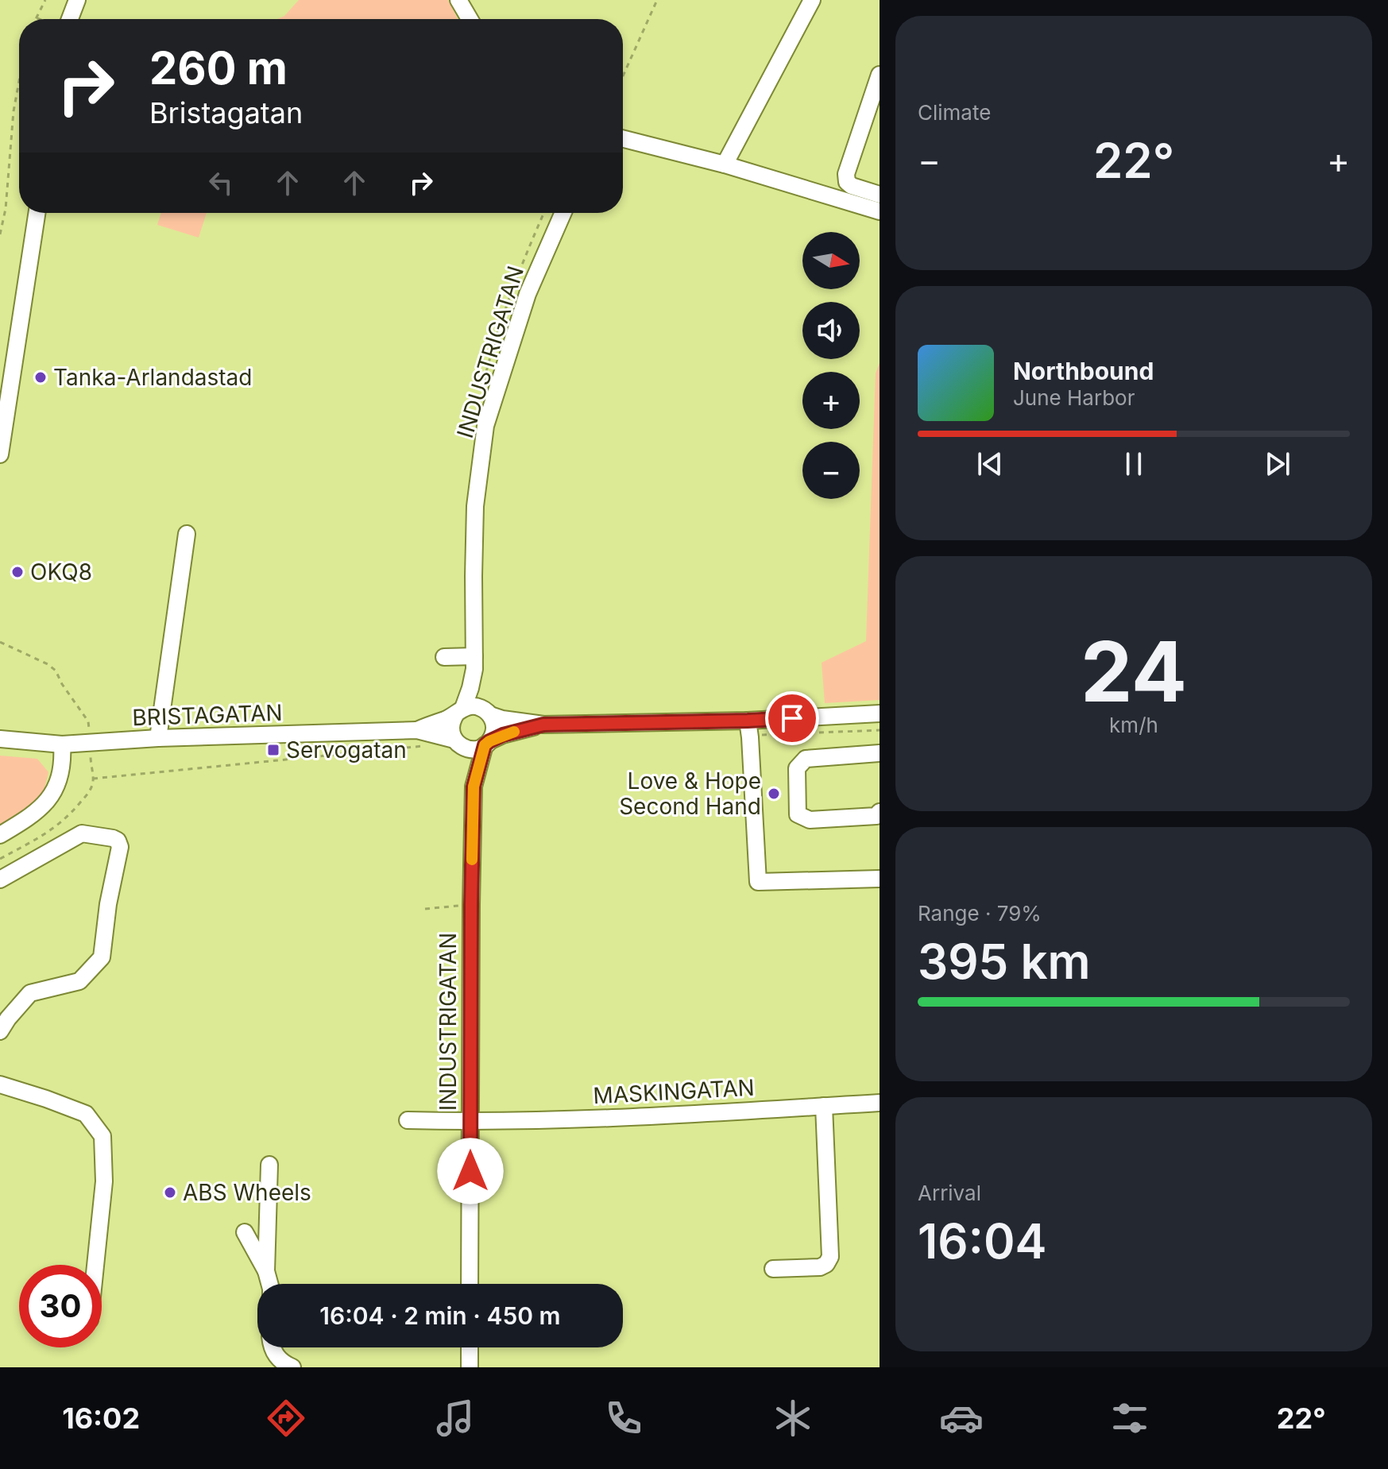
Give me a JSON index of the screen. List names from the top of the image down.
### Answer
{
  "streets": {
    "street": ["INDUSTRIGATAN", "BRISTAGATAN", "MASKINGATAN"]
  },
  "crossings": [
    ["INDUSTRIGATAN", "BRISTAGATAN"],
    ["INDUSTRIGATAN", "MASKINGATAN"]
  ],
  "places": {
    "other": [
      "Tanka-Arlandastad",
      "OKQ8",
      "Love & Hope Second Hand",
      "ABS Wheels"
    ],
    "transit": ["Servogatan"]
  },
  "north": "right",
  "page": {
    "tile": [
      "Climate",
      ["24", "km/h"],
      ["Range · 79%", "395 km"],
      ["Arrival", "16:04"]
    ],
    "turn": ["260 m", "Bristagatan"],
    "heat": ["−", "22°", "+"],
    "map_buttons": ["+", "−"],
    "song": ["Northbound", "June Harbor"],
    "limit": "30",
    "trip": "16:04 · 2 min · 450 m",
    "tabs": ["16:02", "22°"]
  }
}
